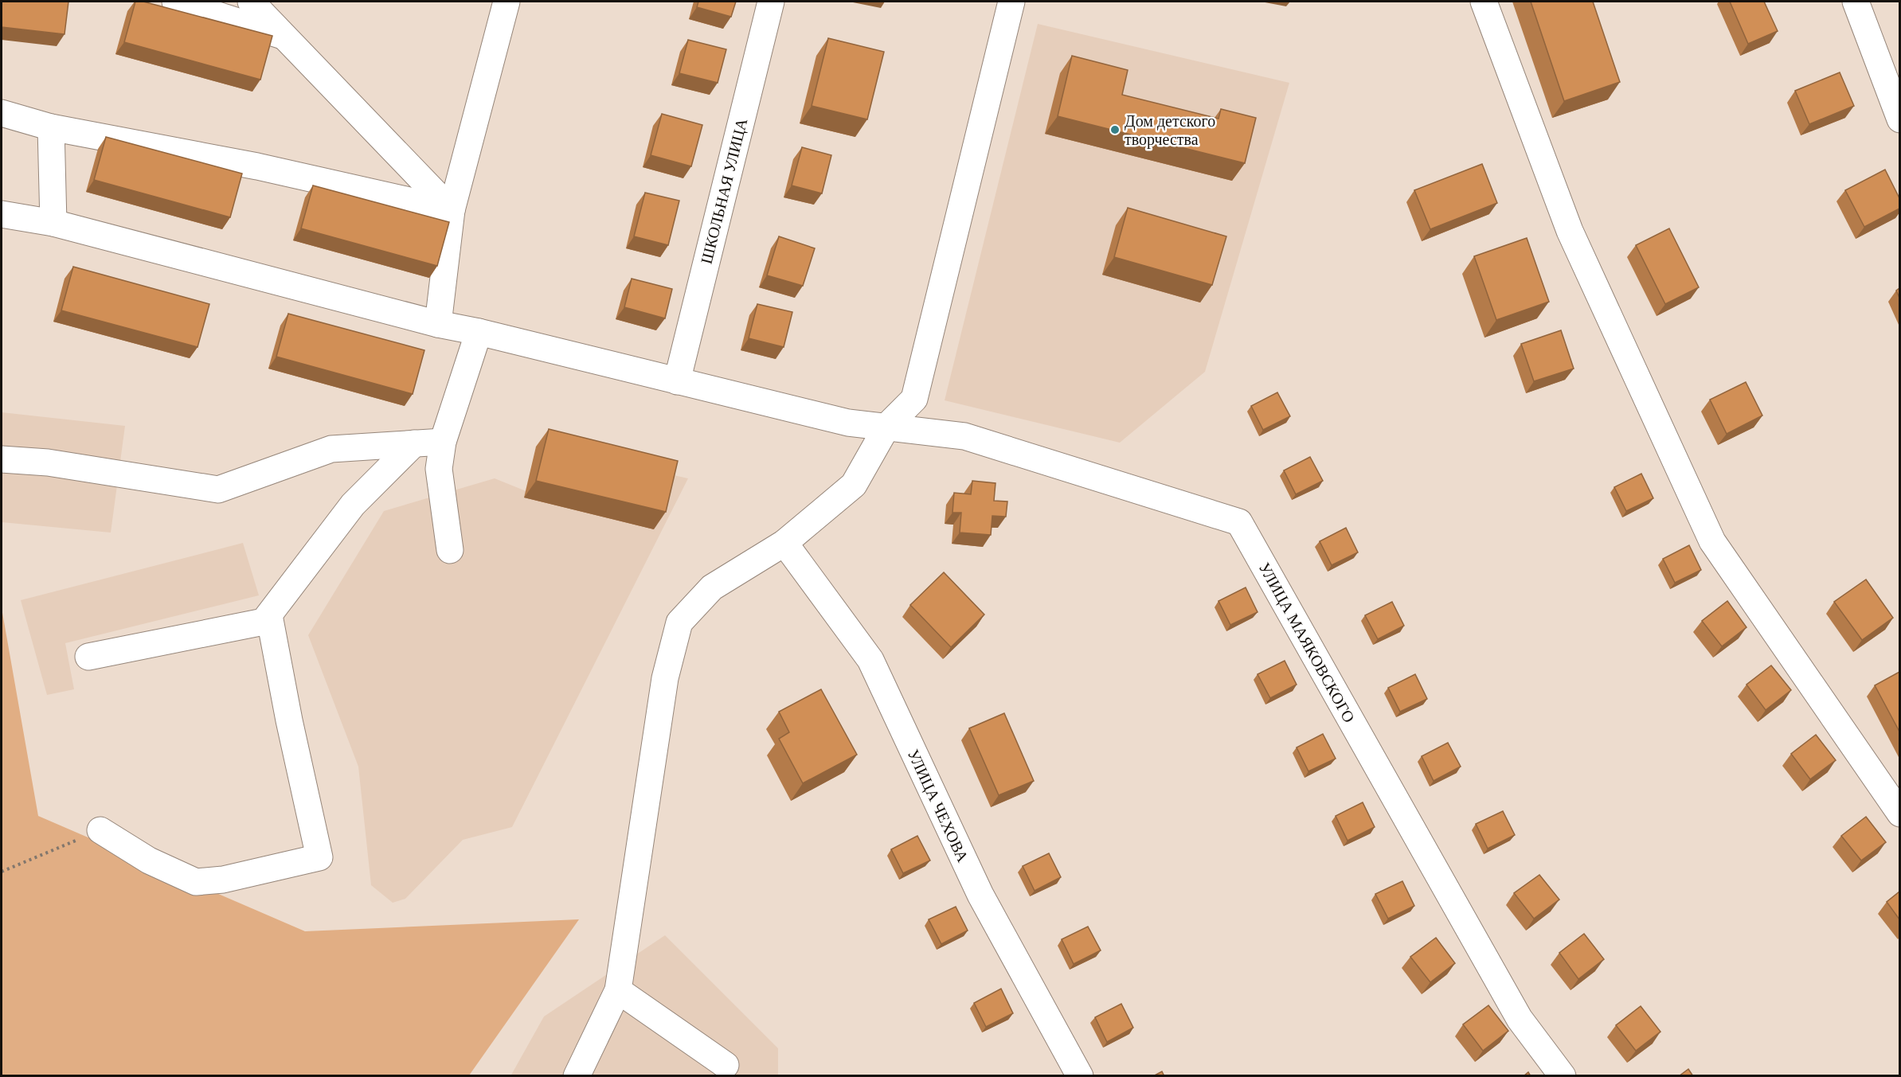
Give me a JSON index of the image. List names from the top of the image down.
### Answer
{
  "streets": {
    "street": ["ШКОЛЬНАЯ УЛИЦА", "УЛИЦА МАЯКОВСКОГО", "УЛИЦА ЧЕХОВА"]
  },
  "crossings": [
    ["ШКОЛЬНАЯ УЛИЦА", "УЛИЦА МАЯКОВСКОГО"]
  ],
  "places": ["Дом детского творчества"]
}
